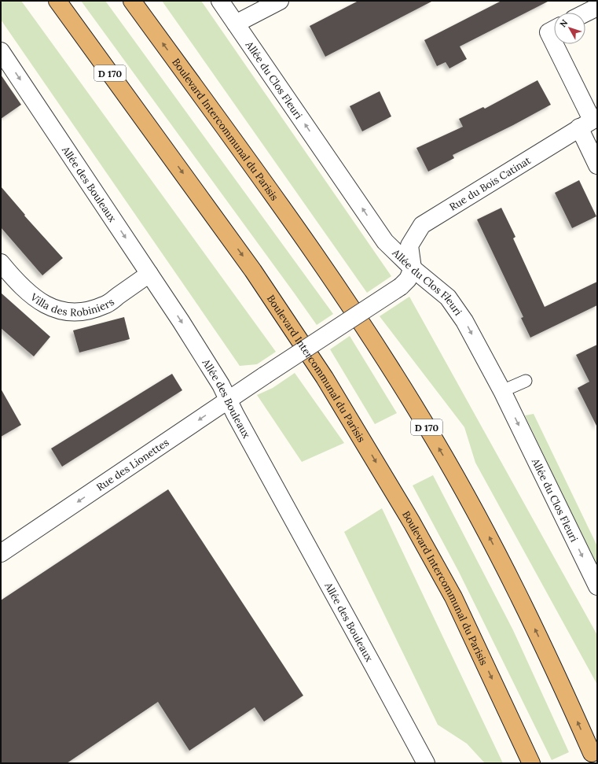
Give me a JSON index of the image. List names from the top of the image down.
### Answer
{
  "streets": {
    "highway": ["D 170", "Boulevard Intercommunal du Parisis"],
    "street": [
      "Allée du Clos Fleuri",
      "Rue du Bois Catinat",
      "Allée des Bouleaux",
      "Villa des Robiniers",
      "Rue des Lionettes"
    ]
  },
  "crossings": [
    ["Allée du Clos Fleuri", "Rue du Bois Catinat"],
    ["Allée du Clos Fleuri", "Rue des Lionettes"],
    ["Rue du Bois Catinat", "Rue des Lionettes"],
    ["Allée des Bouleaux", "Villa des Robiniers"],
    ["Allée des Bouleaux", "Rue des Lionettes"]
  ],
  "one_way": ["Allée des Bouleaux", "Rue des Lionettes"],
  "north": "top left"
}
